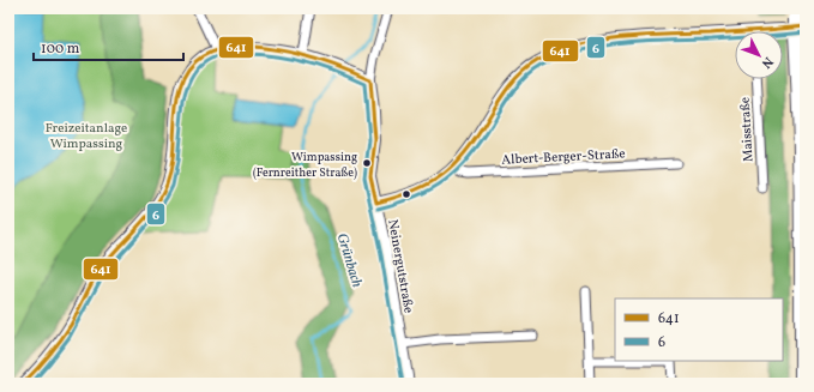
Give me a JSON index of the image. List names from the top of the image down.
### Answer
{
  "streets": {
    "street": ["Maisstraße", "Albert-Berger-Straße", "Neinergutstraße"]
  },
  "water": ["Grünbach"],
  "parks": ["Freizeitanlage Wimpassing"],
  "places": ["Wimpassing (Fernreither Straße)"],
  "lines": ["transit line 641", "transit line 6"],
  "legend": ["641", "6"],
  "scale_bar": "100 m",
  "north": "bottom right"
}
